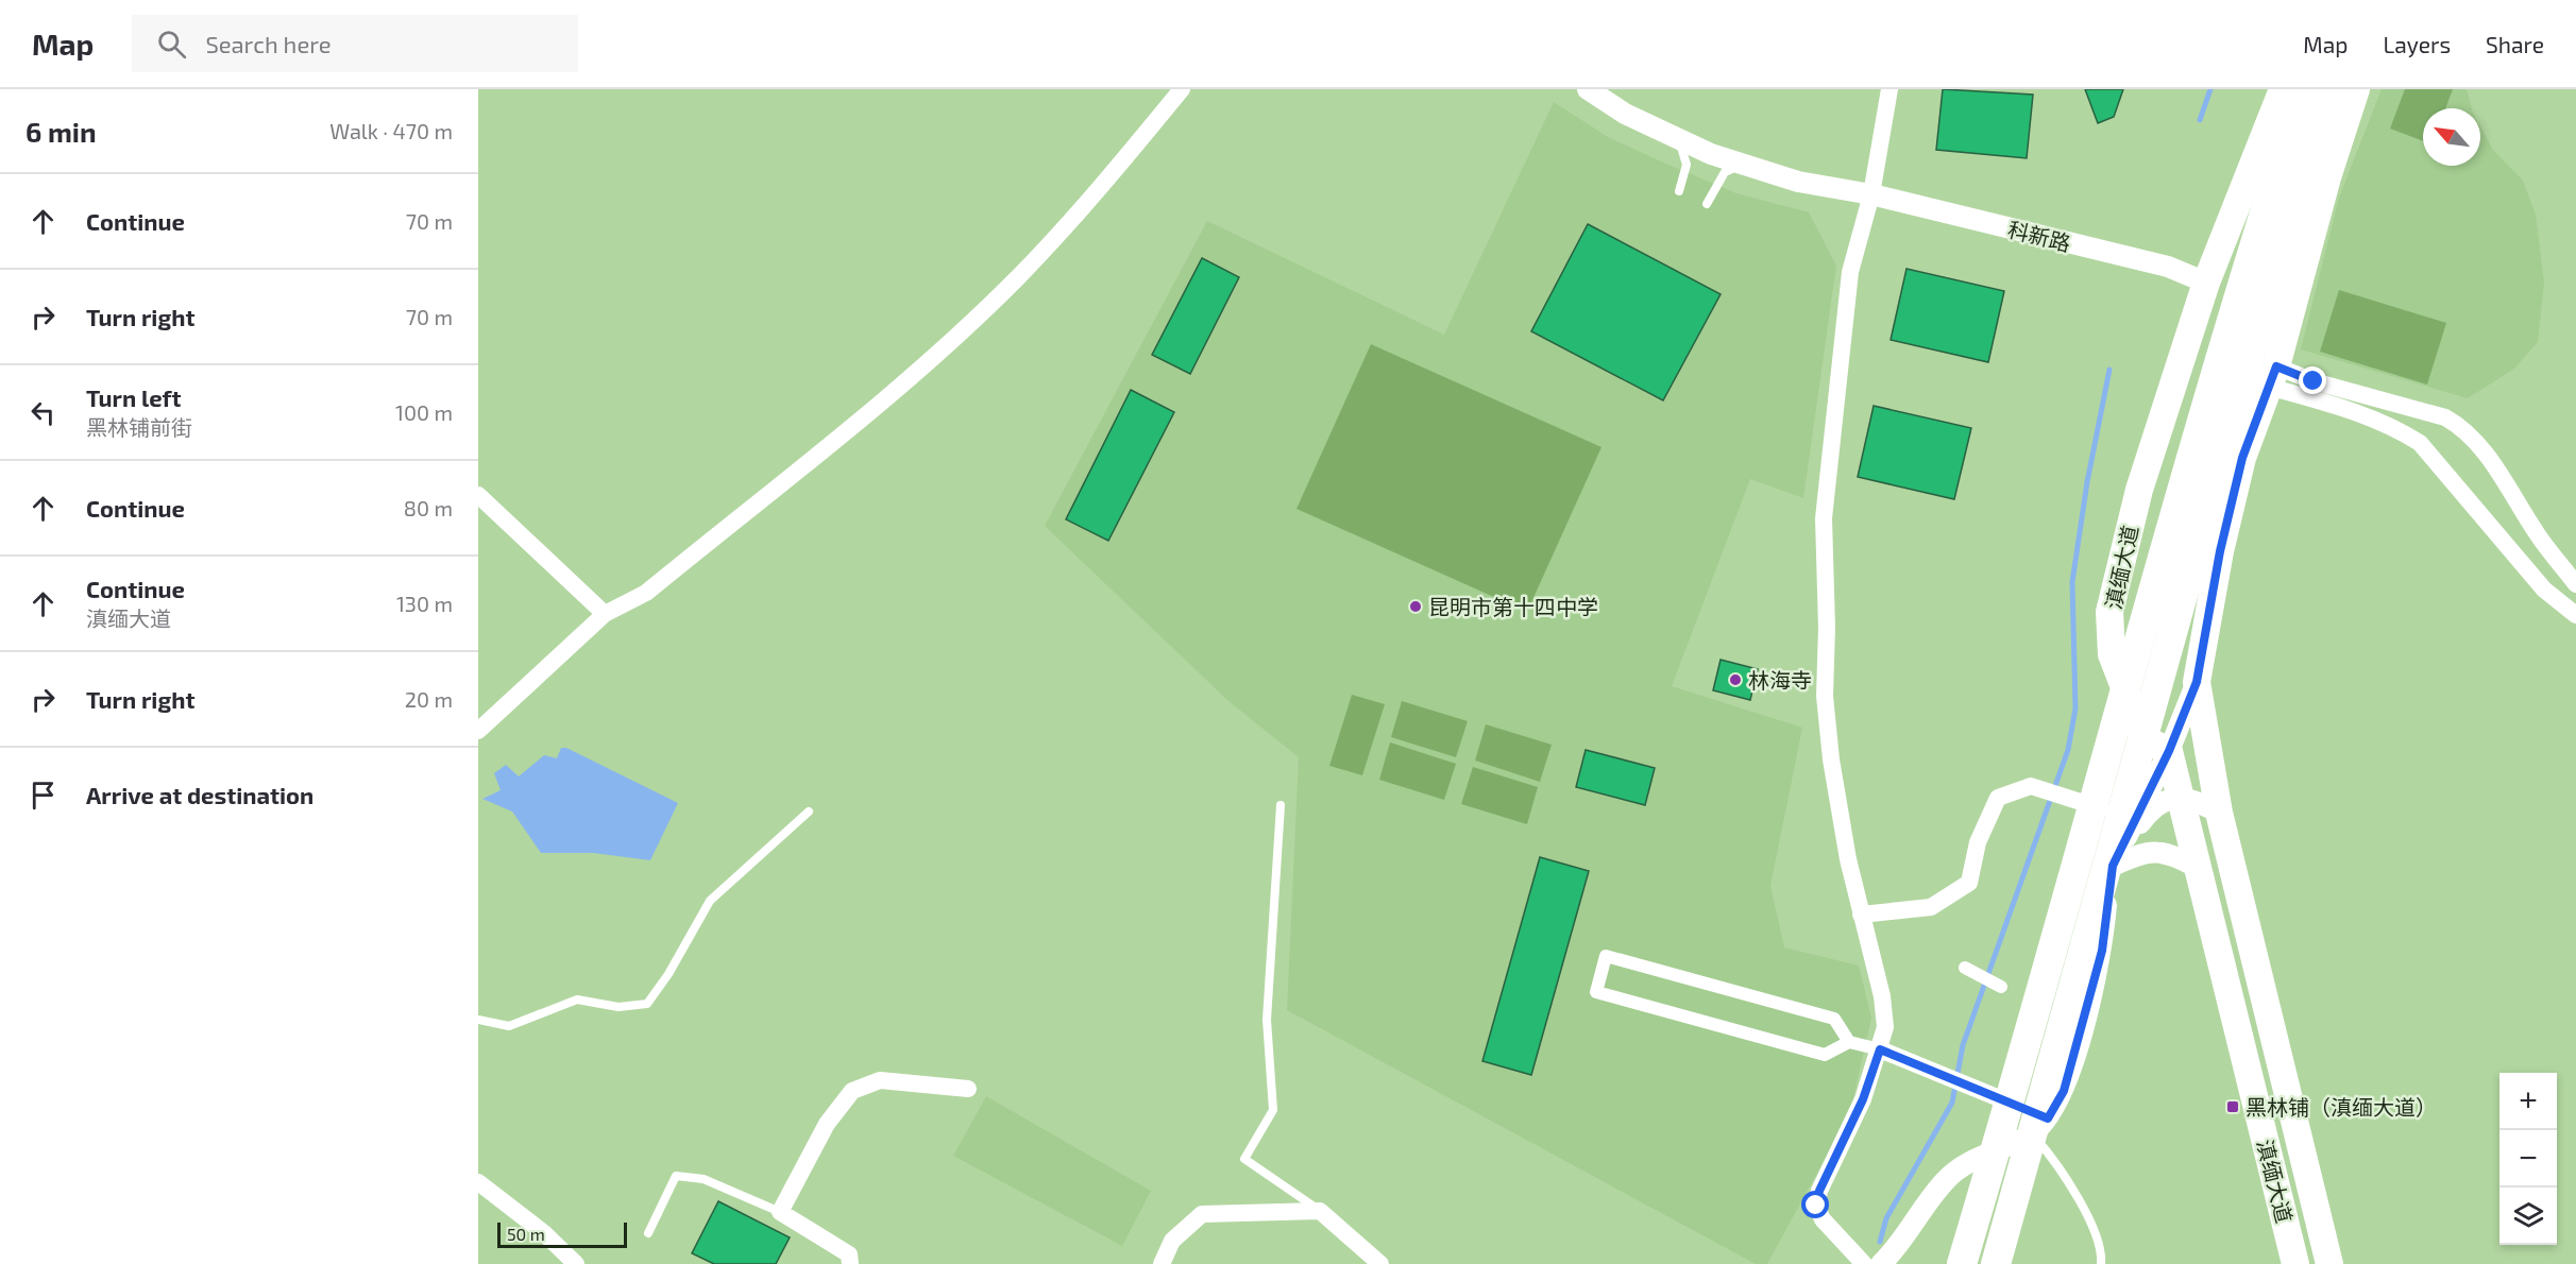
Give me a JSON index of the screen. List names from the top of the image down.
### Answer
{
  "streets": {
    "main road": ["滇缅大道"],
    "street": ["科新路"]
  },
  "crossings": [
    ["科新路", "滇缅大道"]
  ],
  "places": {
    "other": ["昆明市第十四中学", "林海寺"],
    "transit": ["黑林铺（滇缅大道）"]
  },
  "scale_bar": "50 m",
  "north": "top left",
  "page": {
    "header": "Map",
    "search": "Search here",
    "nav": ["Map", "Layers", "Share"],
    "heading": ["6 min", "Walk · 470 m"],
    "list": [
      ["Continue", "70 m"],
      ["Turn right", "70 m"],
      ["Turn left", "黑林铺前街", "100 m"],
      ["Continue", "80 m"],
      ["Continue", "滇缅大道", "130 m"],
      ["Turn right", "20 m"],
      "Arrive at destination"
    ],
    "map_buttons": ["+", "−"],
    "scale": "50 m"
  }
}
